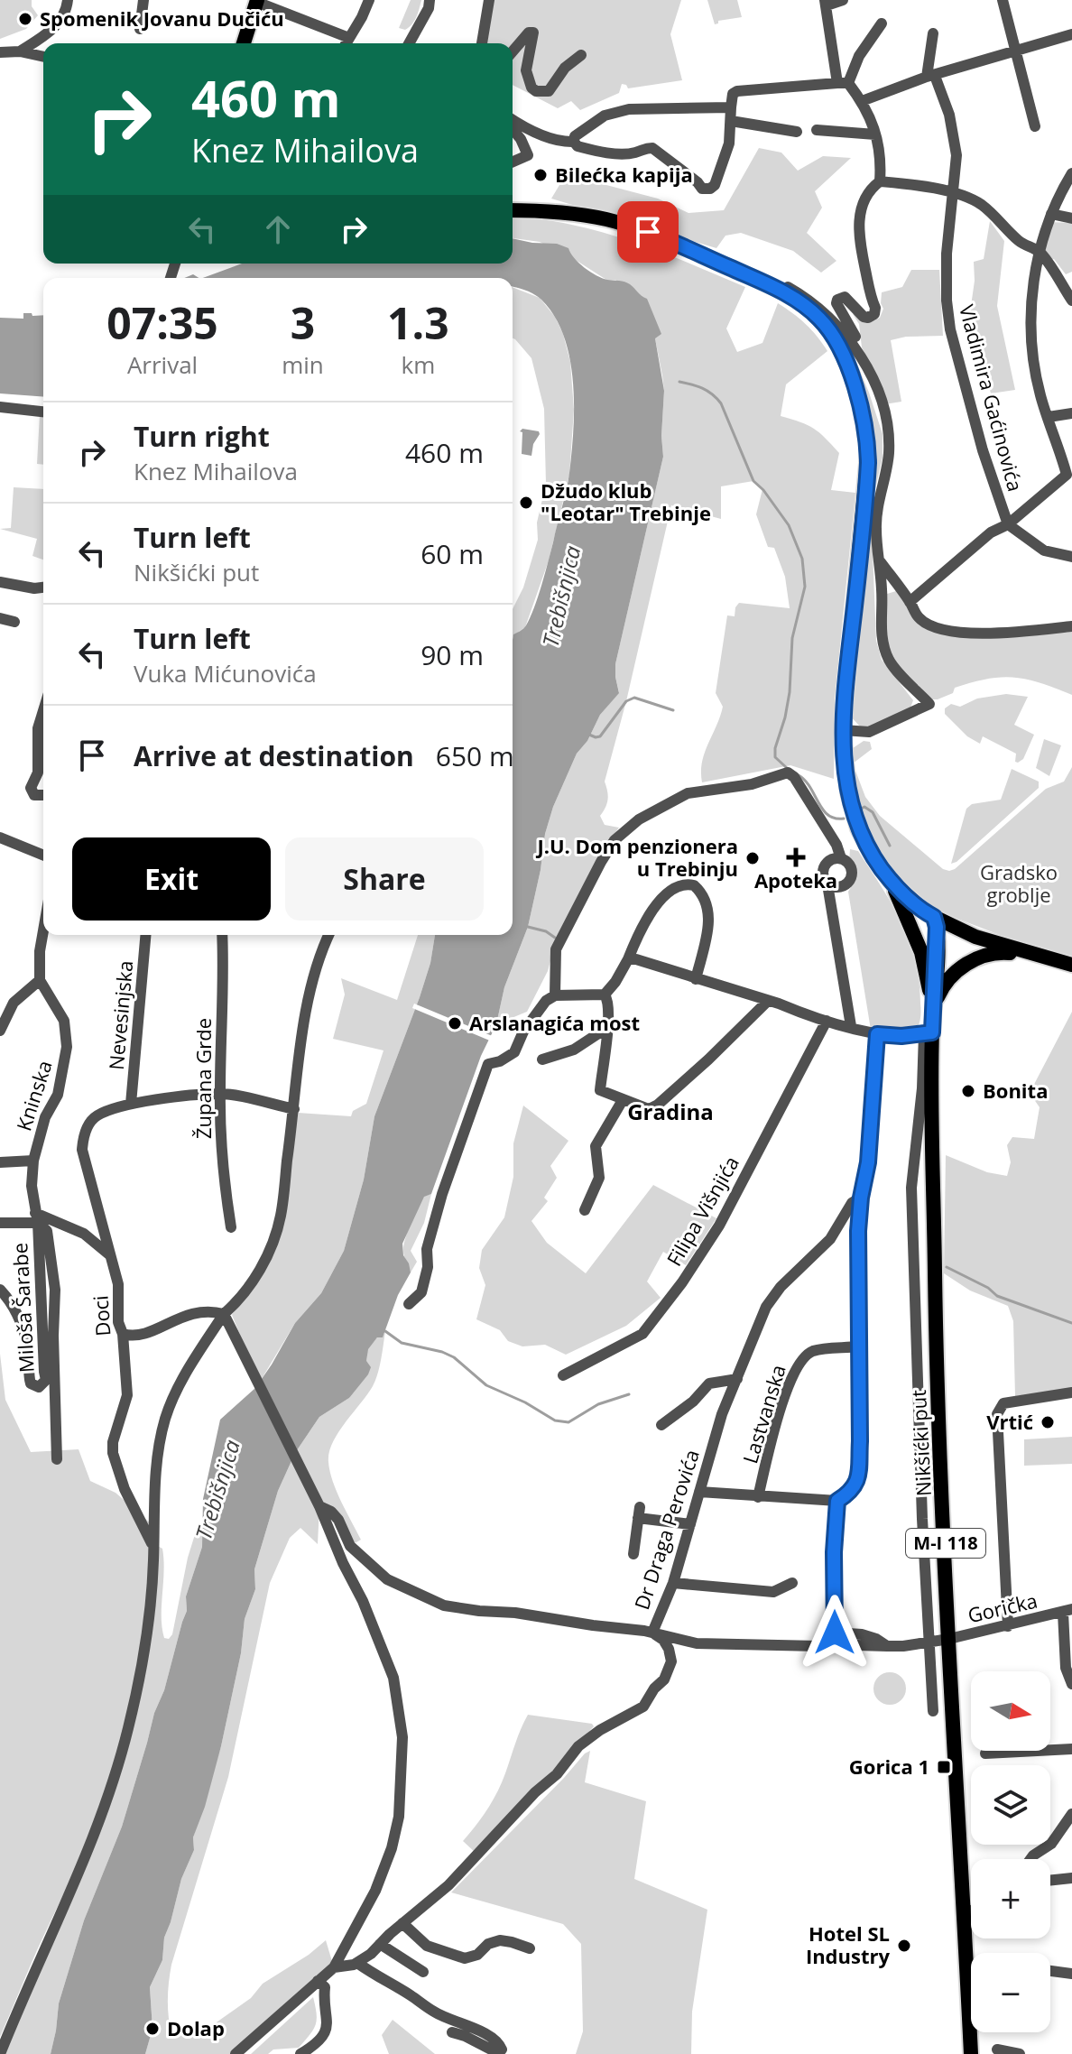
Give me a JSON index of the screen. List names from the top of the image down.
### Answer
{
  "streets": {
    "main road": ["Nikšićki put", "M-I 118"],
    "street": [
      "Vladimira Gaćinovića",
      "Nevesinjska",
      "Župana Grde",
      "Kninska",
      "Filipa Višnjića",
      "Miloša Šarabe",
      "Doci",
      "Lastvanska",
      "Dr Draga Perovića",
      "Gorička"
    ]
  },
  "crossings": [
    ["Nevesinjska", "Doci"],
    ["Župana Grde", "Doci"],
    ["Kninska", "Miloša Šarabe"],
    ["Nikšićki put", "M-I 118"],
    ["Nikšićki put", "Gorička"]
  ],
  "districts": ["Gradina"],
  "water": ["Trebišnjica"],
  "parks": ["Gradsko groblje"],
  "places": {
    "other": [
      "Spomenik Jovanu Dučiću",
      "Bilećka kapija",
      "Džudo klub \"Leotar\" Trebinje",
      "J.U. Dom penzionera u Trebinju",
      "Arslanagića most",
      "Bonita",
      "Vrtić",
      "Hotel SL Industry",
      "Dolap"
    ],
    "health": ["Apoteka"],
    "transit": ["Gorica 1"]
  },
  "north": "right",
  "page": {
    "turn": ["460 m", "Knez Mihailova"],
    "eta": [
      "07:35",
      "Arrival",
      "3",
      "min",
      "1.3",
      "km"
    ],
    "list": [
      {
        "name": "Turn right",
        "note": "Knez Mihailova",
        "value": "460 m"
      },
      {
        "name": "Turn left",
        "note": "Nikšićki put",
        "value": "60 m"
      },
      {
        "name": "Turn left",
        "note": "Vuka Mićunovića",
        "value": "90 m"
      },
      {
        "name": "Arrive at destination",
        "value": "650 m"
      }
    ],
    "buttons": ["Exit", "Share"],
    "map_buttons": ["+", "−"]
  }
}
